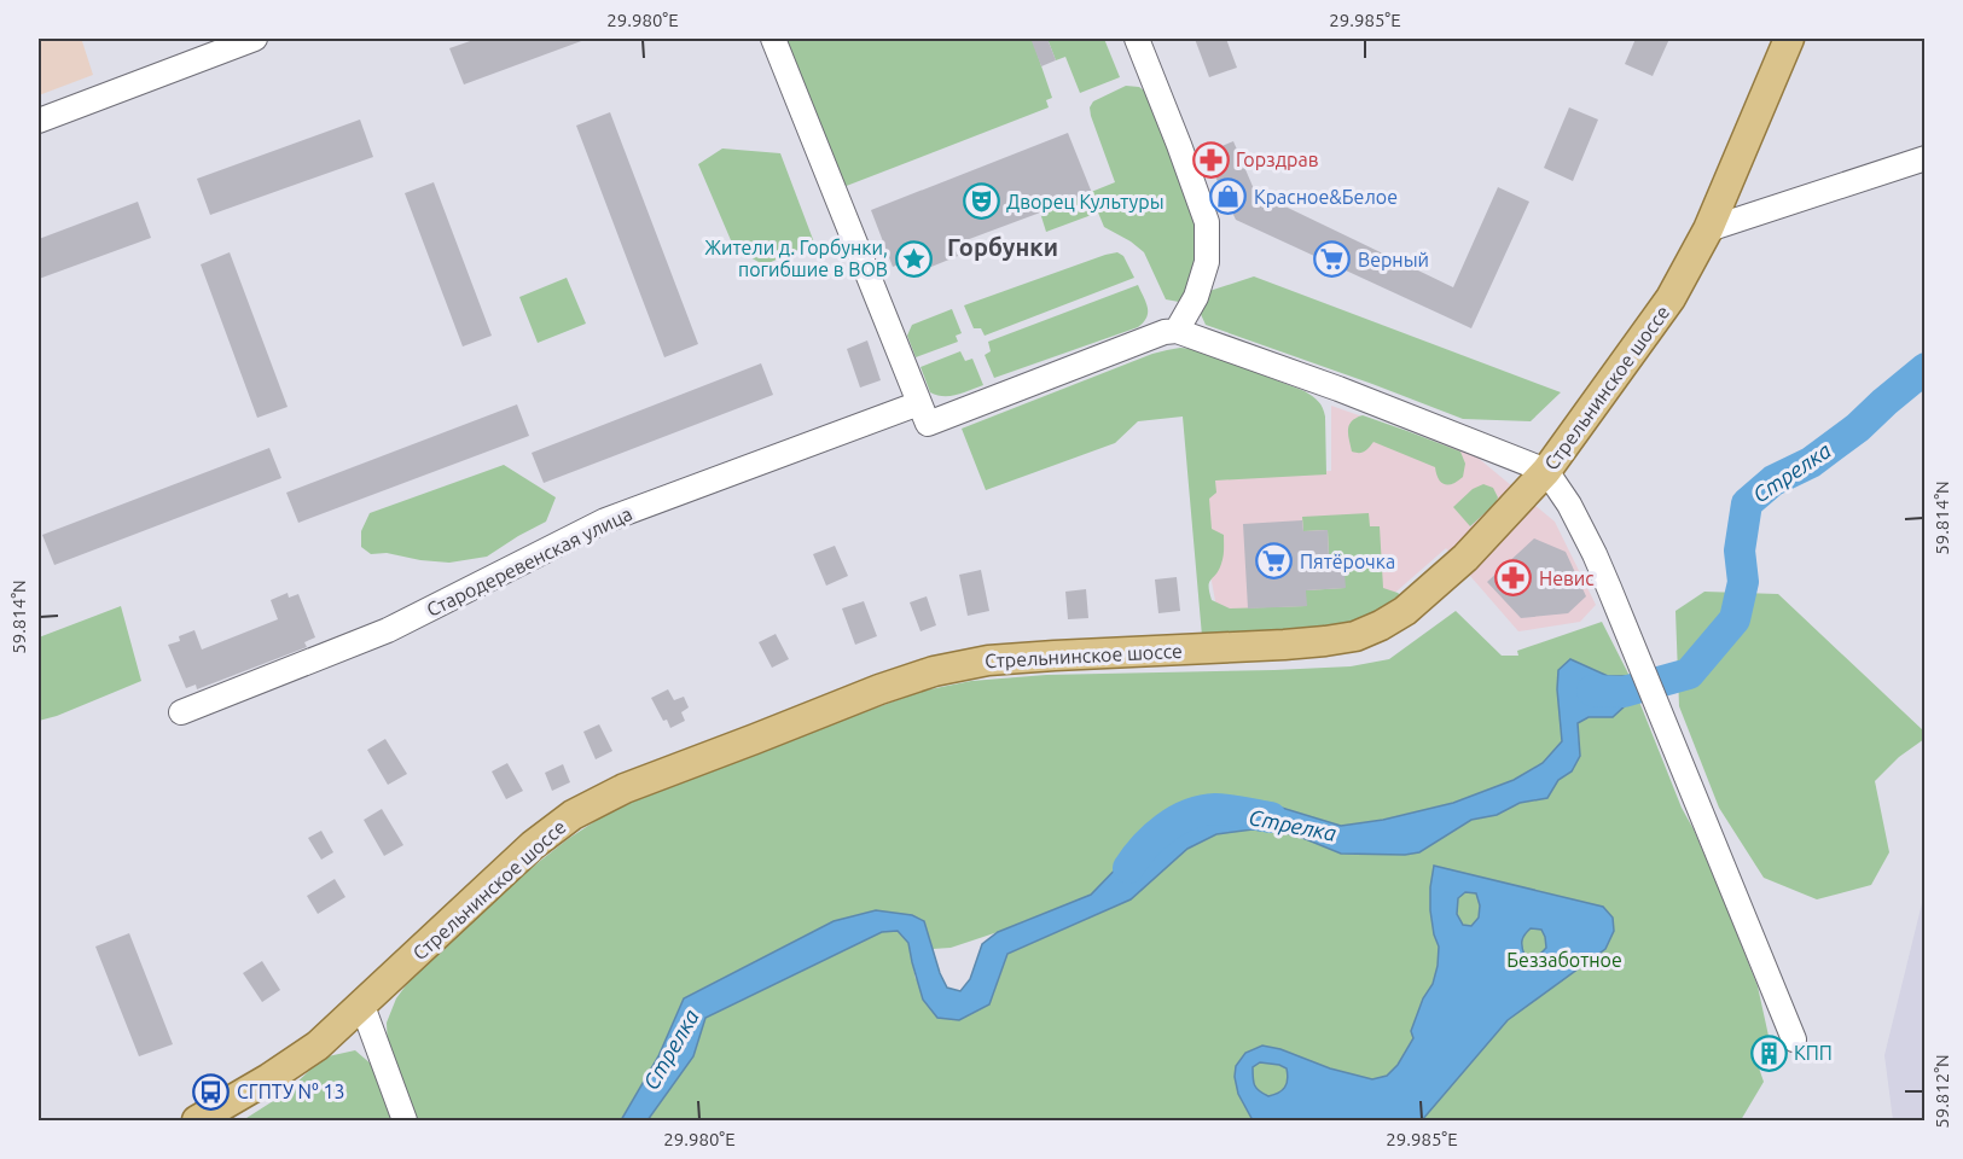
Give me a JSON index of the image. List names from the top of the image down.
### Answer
{
  "streets": {
    "main road": ["Стрельнинское шоссе"],
    "street": ["Стародеревенская улица"]
  },
  "districts": ["Горбунки"],
  "water": ["Стрелка"],
  "parks": ["Беззаботное"],
  "places": {
    "pharmacy": ["Горздрав", "Невис"],
    "shop": ["Красное&Белое"],
    "theatre": ["Дворец Культуры"],
    "place": ["Жители д. Горбунки, погибшие в ВОВ"],
    "supermarket": ["Верный", "Пятёрочка"],
    "building": ["КПП"],
    "bus stop": ["СГПТУ N⁰ 13"]
  },
  "coordinates": [
    "29.980°E",
    "29.985°E",
    "59.814°N",
    "59.812°N"
  ]
}
